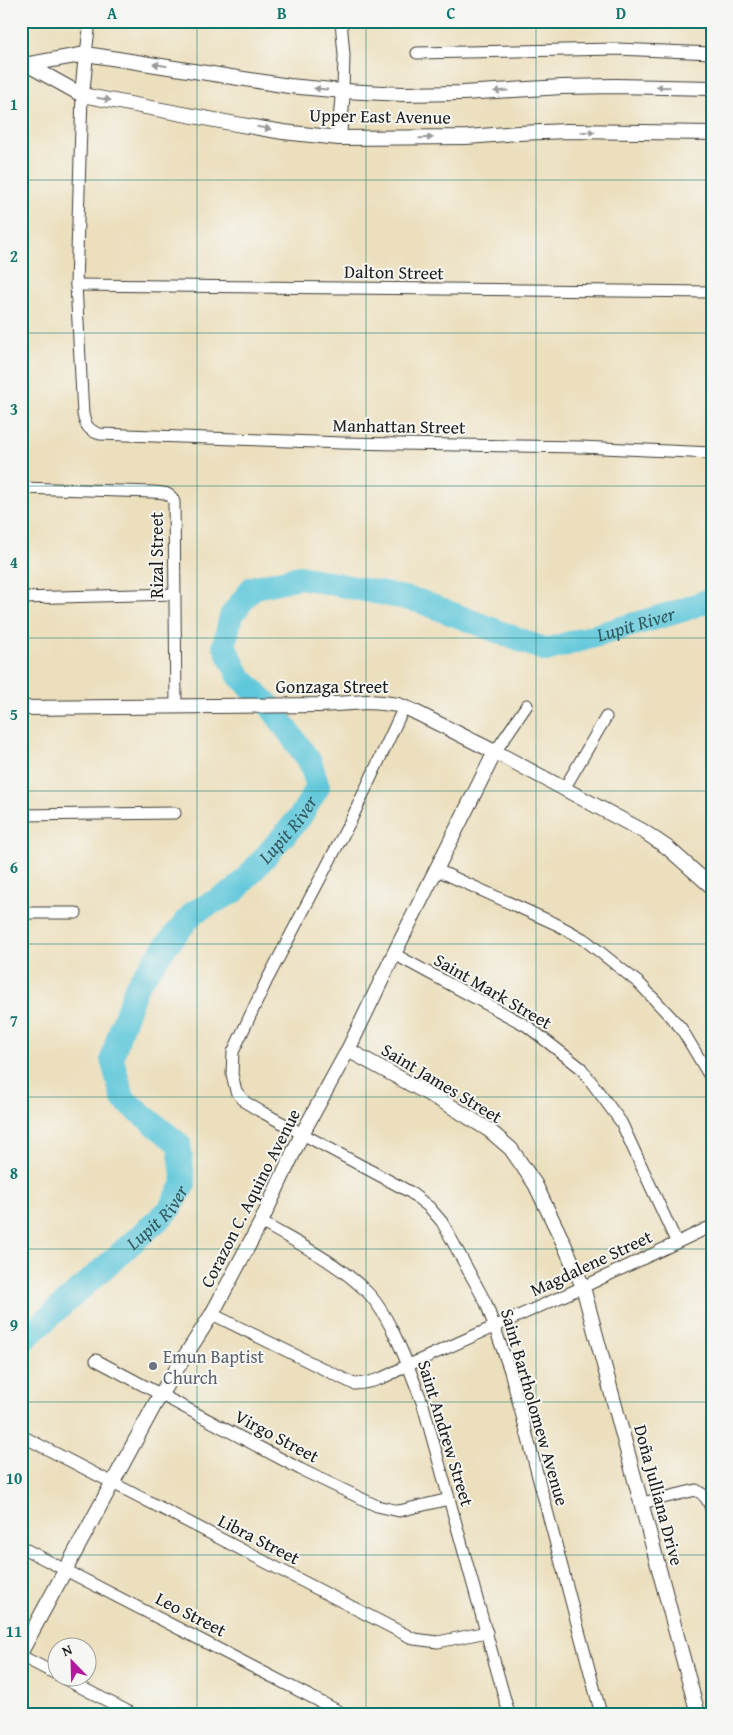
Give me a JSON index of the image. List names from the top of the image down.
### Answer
{
  "streets": {
    "street": [
      "Upper East Avenue",
      "Dalton Street",
      "Manhattan Street",
      "Rizal Street",
      "Gonzaga Street",
      "Saint Mark Street",
      "Saint James Street",
      "Corazon C. Aquino Avenue",
      "Magdalene Street",
      "Saint Bartholomew Avenue",
      "Saint Andrew Street",
      "Virgo Street",
      "Doña Julliana Drive",
      "Libra Street",
      "Leo Street"
    ]
  },
  "crossings": [
    ["Dalton Street", "Manhattan Street"],
    ["Rizal Street", "Gonzaga Street"],
    ["Gonzaga Street", "Corazon C. Aquino Avenue"],
    ["Gonzaga Street", "Saint Bartholomew Avenue"],
    ["Saint Mark Street", "Corazon C. Aquino Avenue"],
    ["Saint Mark Street", "Magdalene Street"],
    ["Saint James Street", "Corazon C. Aquino Avenue"],
    ["Saint James Street", "Magdalene Street"],
    ["Saint James Street", "Doña Julliana Drive"],
    ["Corazon C. Aquino Avenue", "Magdalene Street"],
    ["Corazon C. Aquino Avenue", "Saint Bartholomew Avenue"],
    ["Corazon C. Aquino Avenue", "Saint Andrew Street"],
    ["Corazon C. Aquino Avenue", "Virgo Street"],
    ["Corazon C. Aquino Avenue", "Libra Street"],
    ["Corazon C. Aquino Avenue", "Leo Street"],
    ["Magdalene Street", "Saint Bartholomew Avenue"],
    ["Magdalene Street", "Saint Andrew Street"],
    ["Magdalene Street", "Doña Julliana Drive"],
    ["Saint Andrew Street", "Virgo Street"],
    ["Saint Andrew Street", "Libra Street"]
  ],
  "water": ["Lupit River"],
  "places": ["Emun Baptist Church"],
  "north": "top left",
  "grid": {
    "columns": [
      "A",
      "B",
      "C",
      "D"
    ],
    "rows": [
      "1",
      "2",
      "3",
      "4",
      "5",
      "6",
      "7",
      "8",
      "9",
      "10",
      "11"
    ]
  }
}
